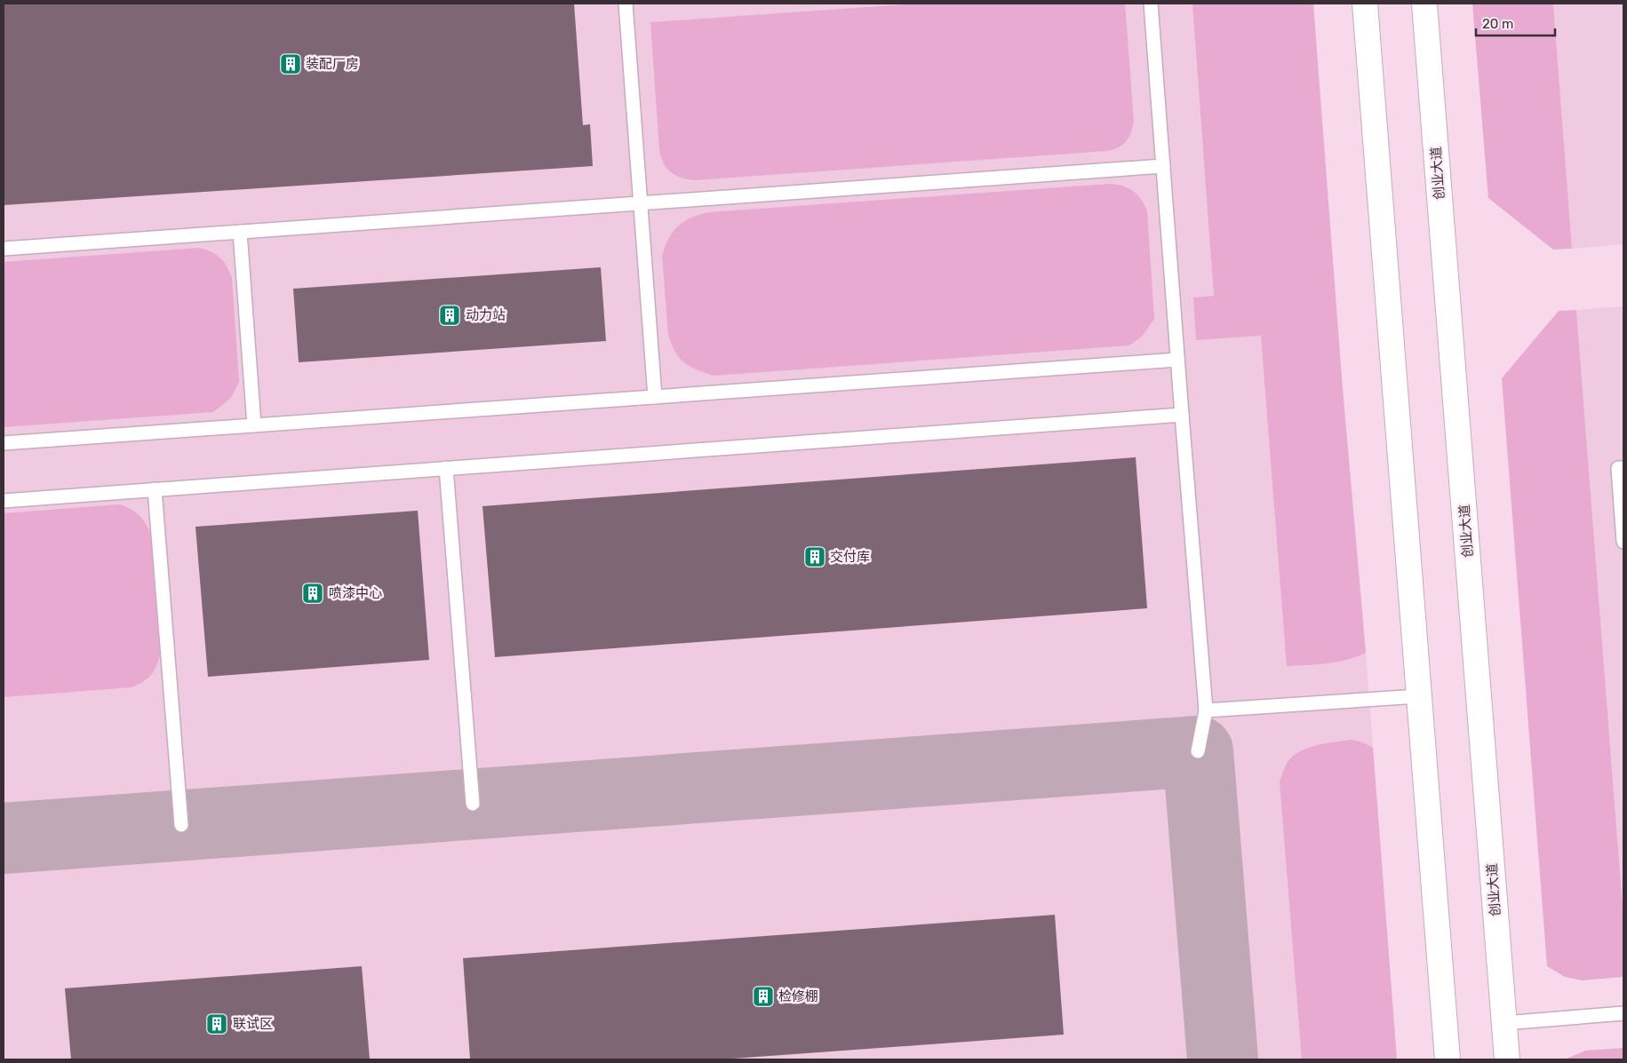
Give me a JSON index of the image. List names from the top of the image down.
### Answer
{
  "streets": {
    "main road": ["创业大道"]
  },
  "places": {
    "building": [
      "装配厂房",
      "动力站",
      "交付库",
      "喷漆中心",
      "检修棚",
      "联试区"
    ]
  },
  "scale_bar": "20 m"
}
